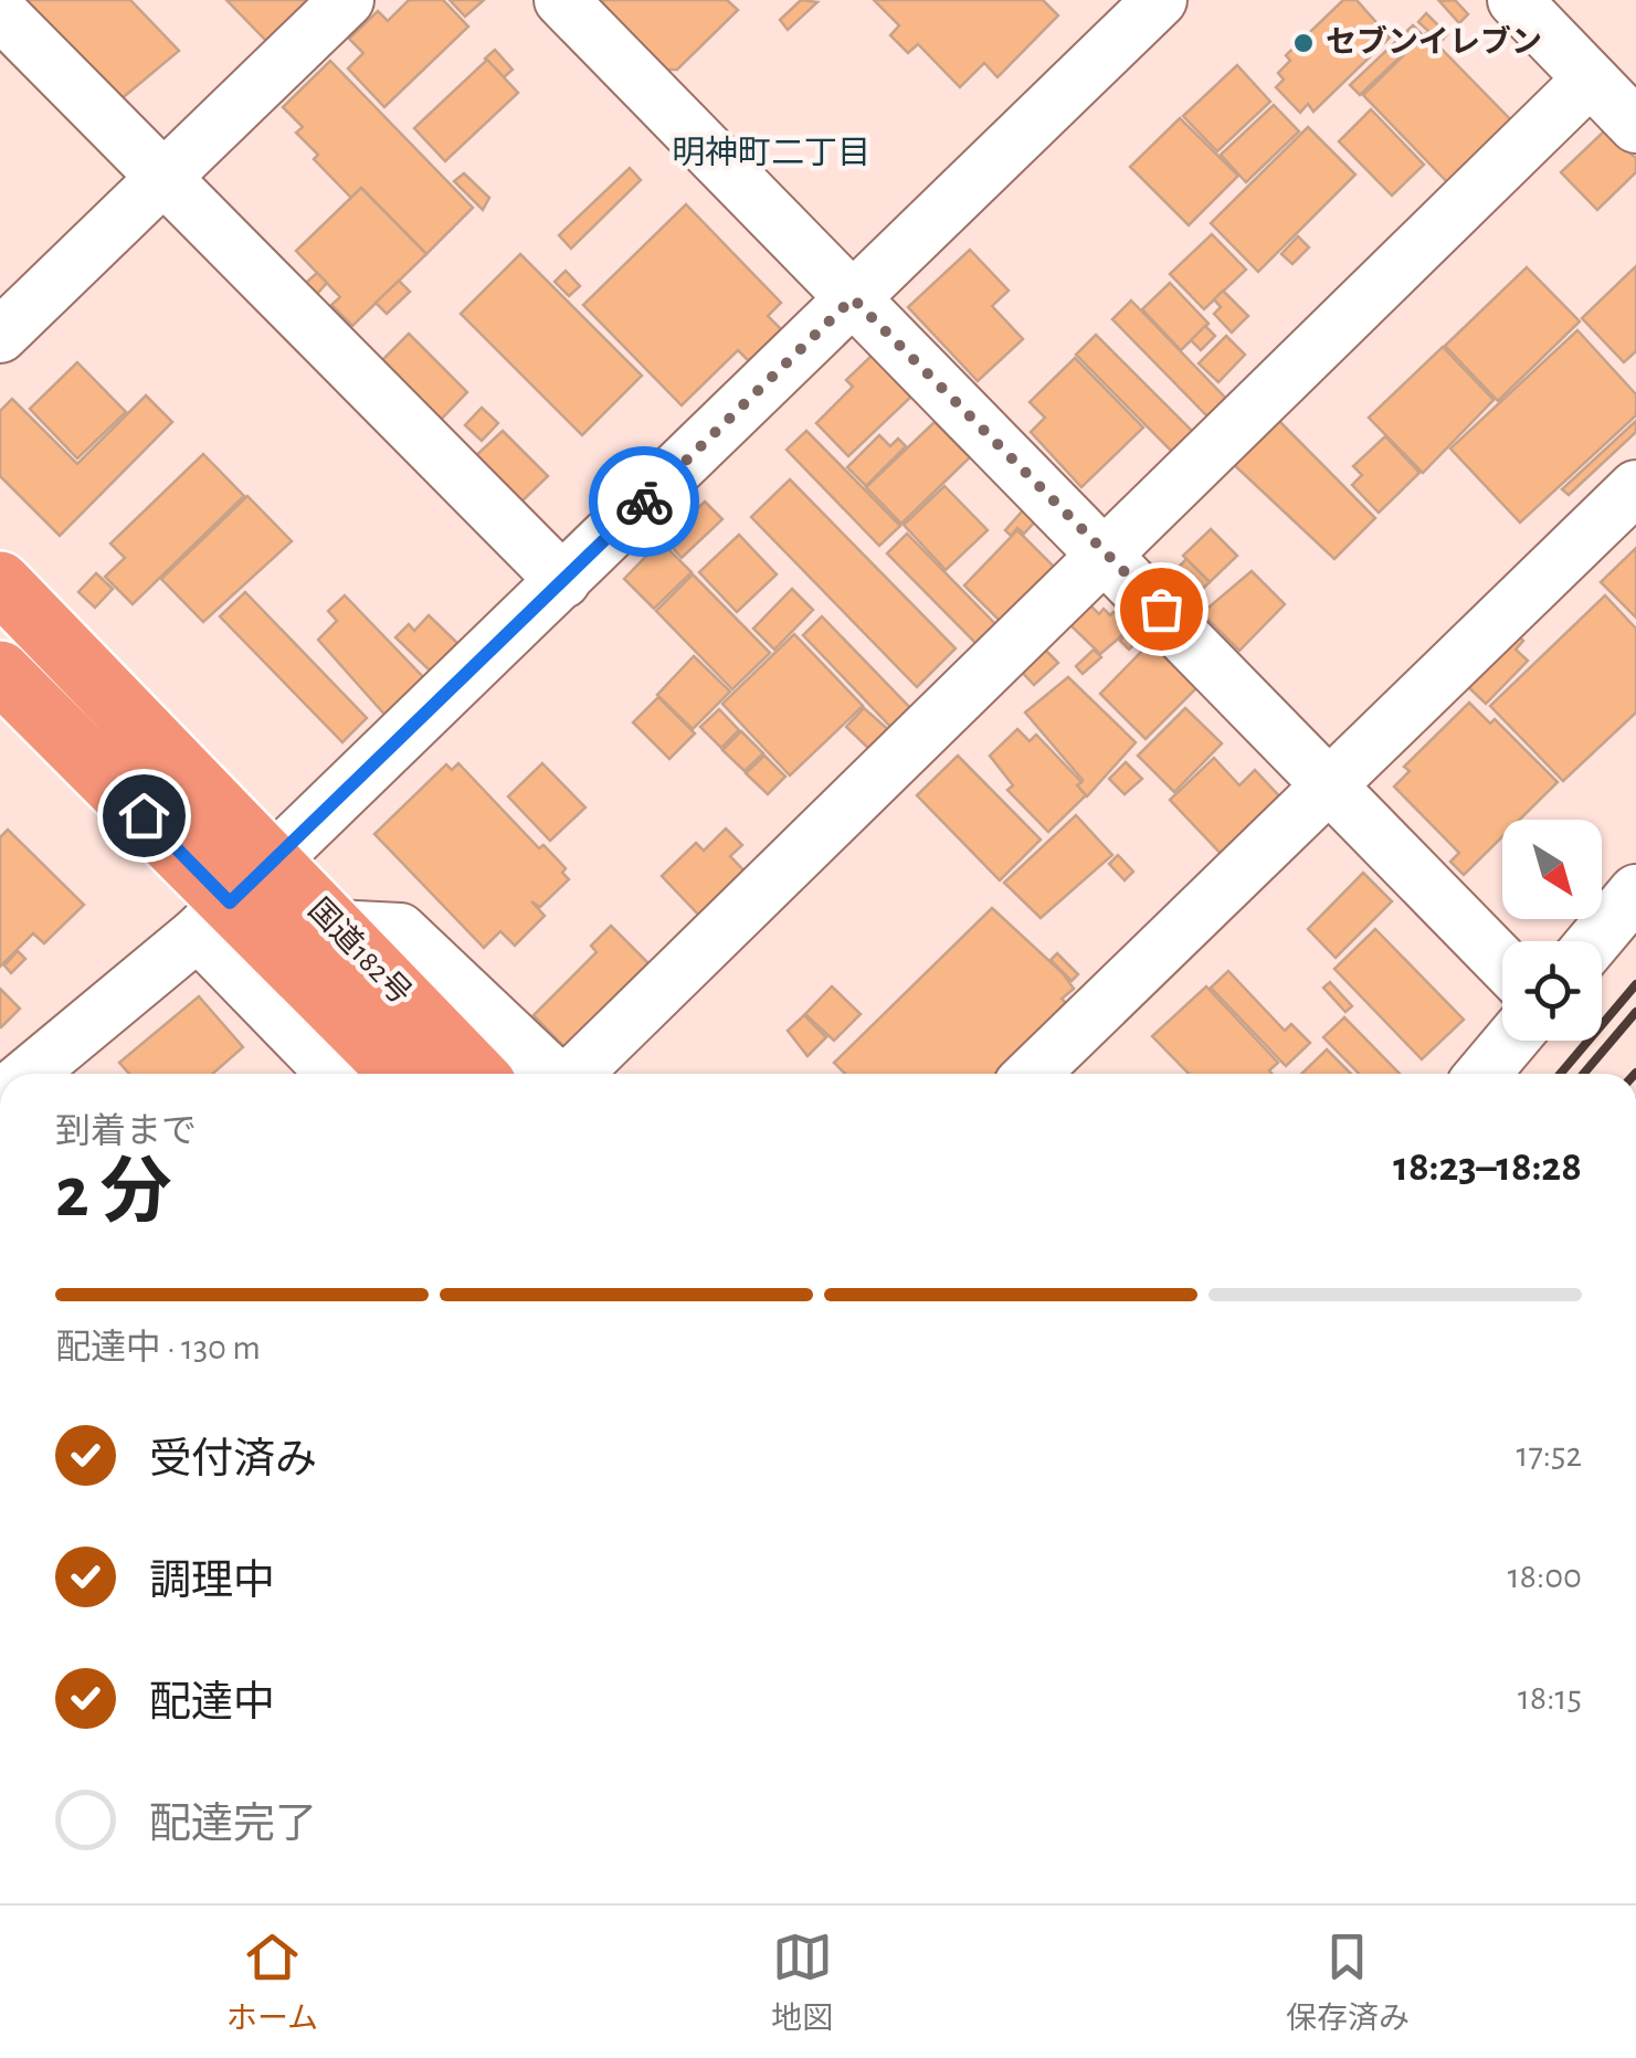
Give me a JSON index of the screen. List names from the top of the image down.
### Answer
{
  "streets": {
    "highway": ["国道182号"]
  },
  "districts": ["明神町二丁目"],
  "places": ["セブンイレブン"],
  "north": "bottom right",
  "page": {
    "heading": ["2 分", "到着まで", "18:23–18:28"],
    "bar": "配達中 · 130 m",
    "list": [
      ["受付済み", "17:52"],
      ["調理中", "18:00"],
      ["配達中", "18:15"],
      "配達完了"
    ],
    "tabs": ["ホーム", "地図", "保存済み"]
  }
}
